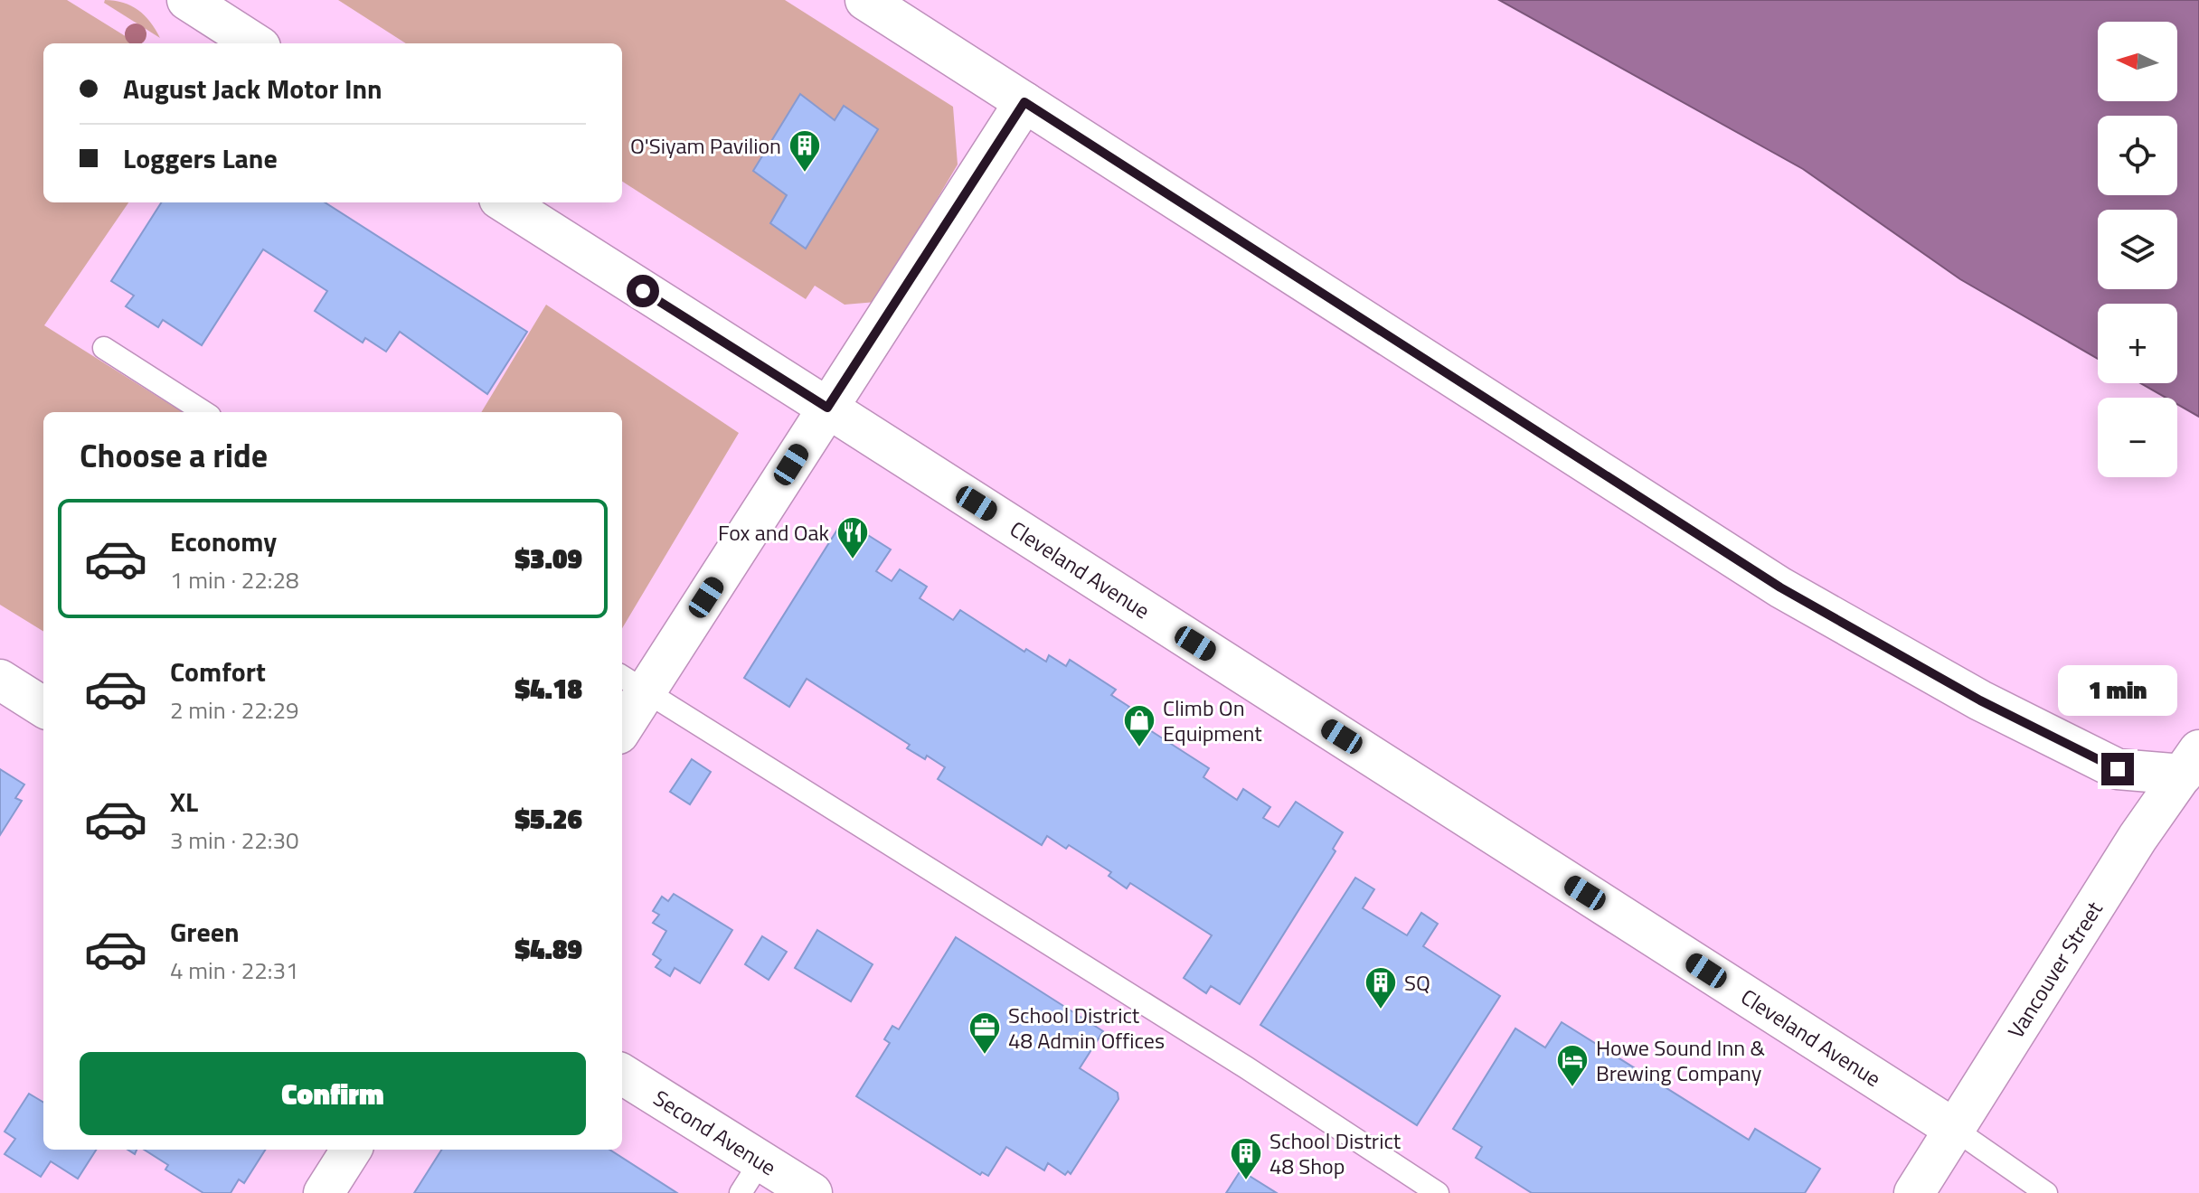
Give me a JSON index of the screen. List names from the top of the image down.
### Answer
{
  "streets": {
    "street": ["Cleveland Avenue", "Vancouver Street", "Second Avenue"]
  },
  "crossings": [
    ["Cleveland Avenue", "Vancouver Street"]
  ],
  "places": {
    "building": ["O'Siyam Pavilion", "SQ", "School District 48 Shop"],
    "restaurant": ["Fox and Oak"],
    "shop": ["Climb On Equipment"],
    "office": ["School District 48 Admin Offices"],
    "hotel": ["Howe Sound Inn & Brewing Company"]
  },
  "north": "left",
  "page": {
    "map_buttons": ["+", "−"],
    "banner": ["August Jack Motor Inn", "Loggers Lane"],
    "heading": "Choose a ride",
    "list": [
      {
        "name": "Economy",
        "note": "1 min · 22:28",
        "value": "$3.09"
      },
      {
        "name": "Comfort",
        "note": "2 min · 22:29",
        "value": "$4.18"
      },
      {
        "name": "XL",
        "note": "3 min · 22:30",
        "value": "$5.26"
      },
      {
        "name": "Green",
        "note": "4 min · 22:31",
        "value": "$4.89"
      }
    ],
    "bubble": "1 min",
    "buttons": "Confirm"
  }
}
